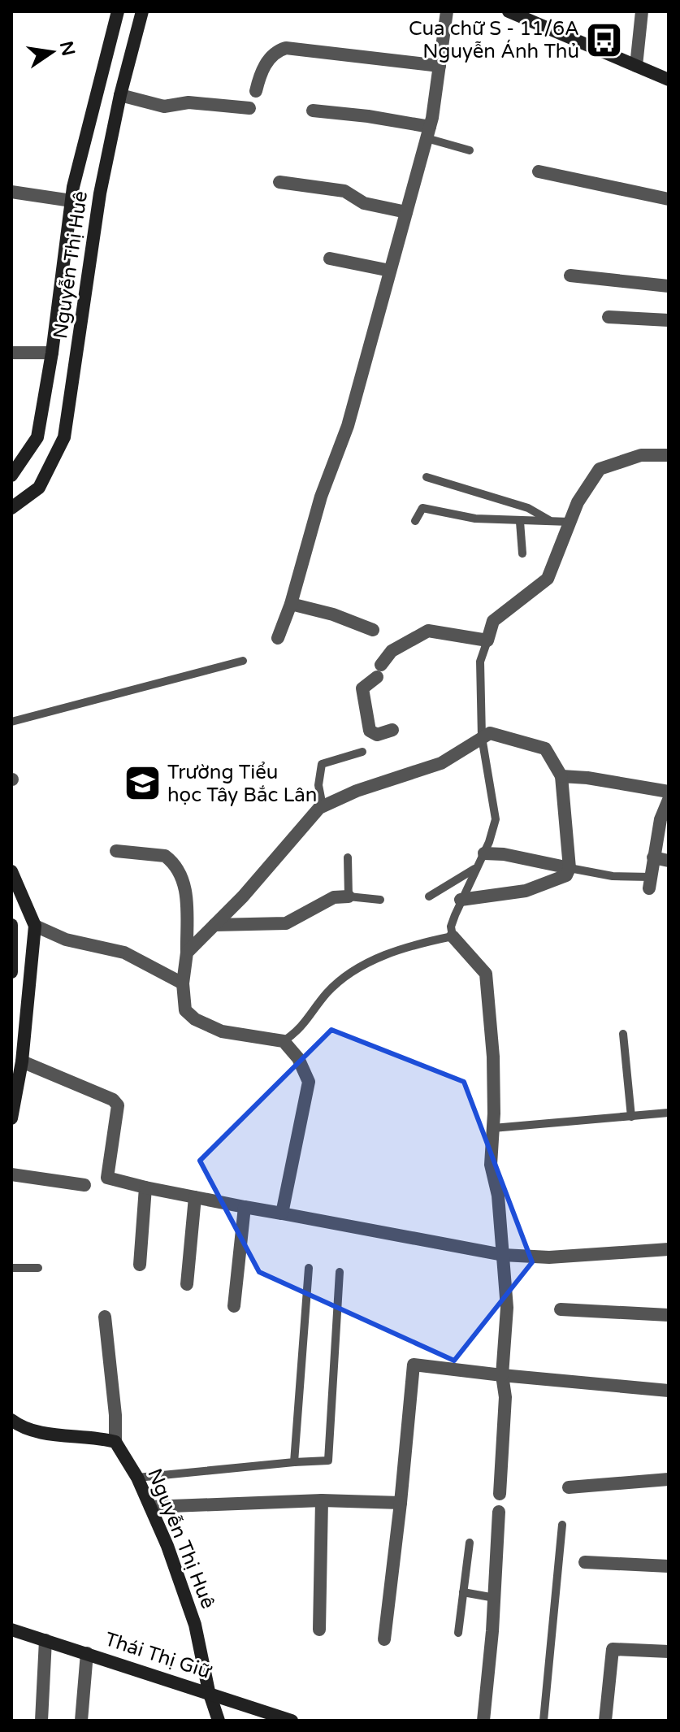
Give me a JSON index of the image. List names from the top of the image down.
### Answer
{
  "streets": {
    "street": ["Nguyễn Thị Huê", "Thái Thị Giữ"]
  },
  "crossings": [
    ["Nguyễn Thị Huê", "Thái Thị Giữ"]
  ],
  "places": {
    "bus stop": ["Cua chữ S - 11/6A Nguyễn Ánh Thủ"],
    "school or university": ["Trường Tiểu học Tây Bắc Lân"]
  },
  "north": "right"
}
